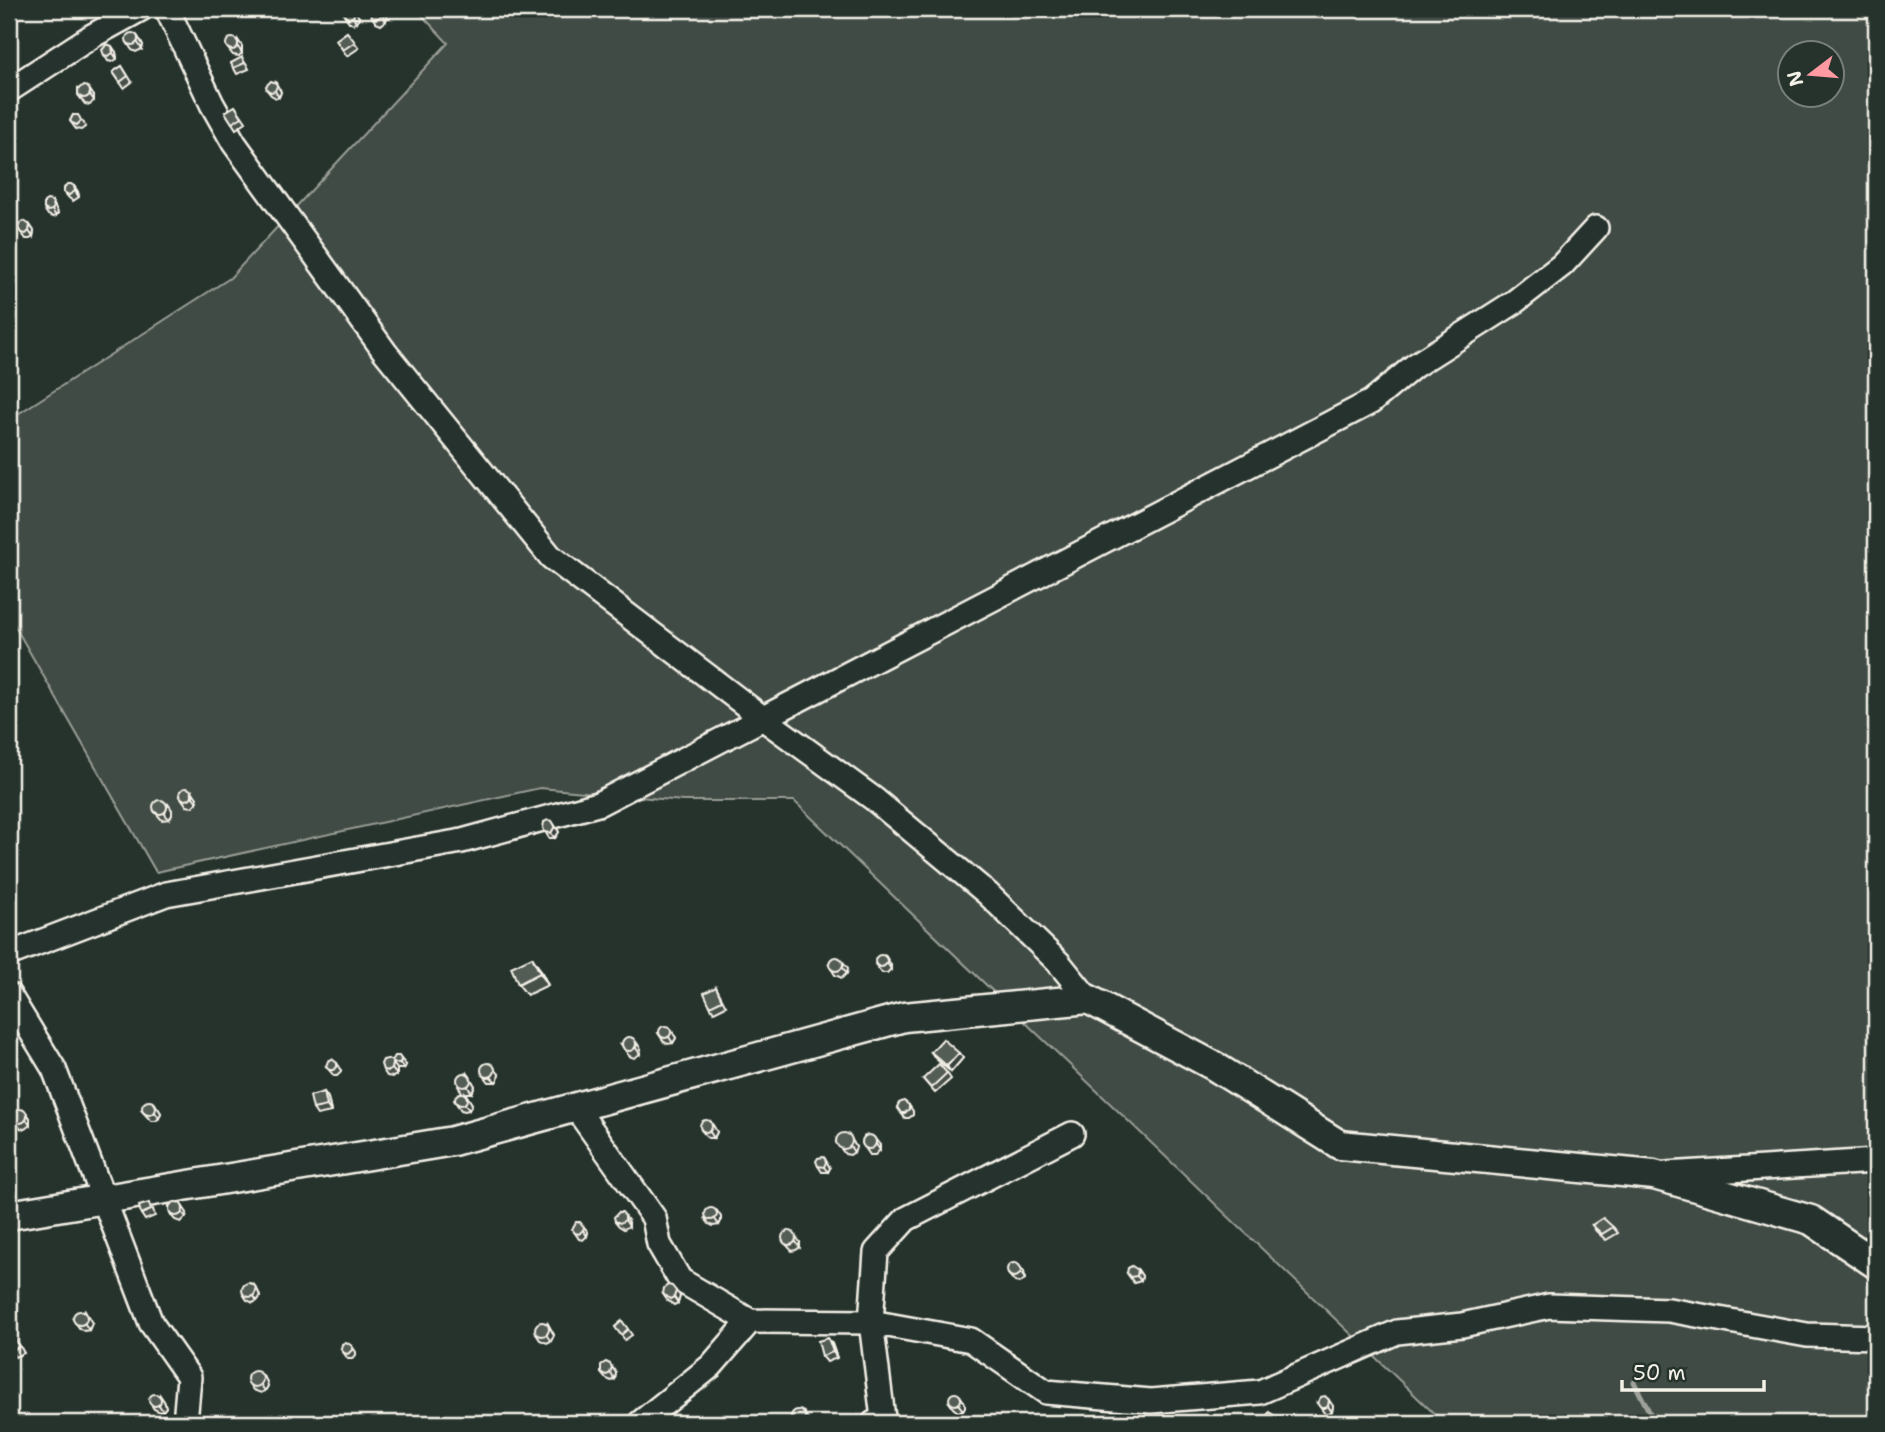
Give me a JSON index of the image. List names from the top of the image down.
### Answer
{
  "scale_bar": "50 m",
  "north": "left"
}
